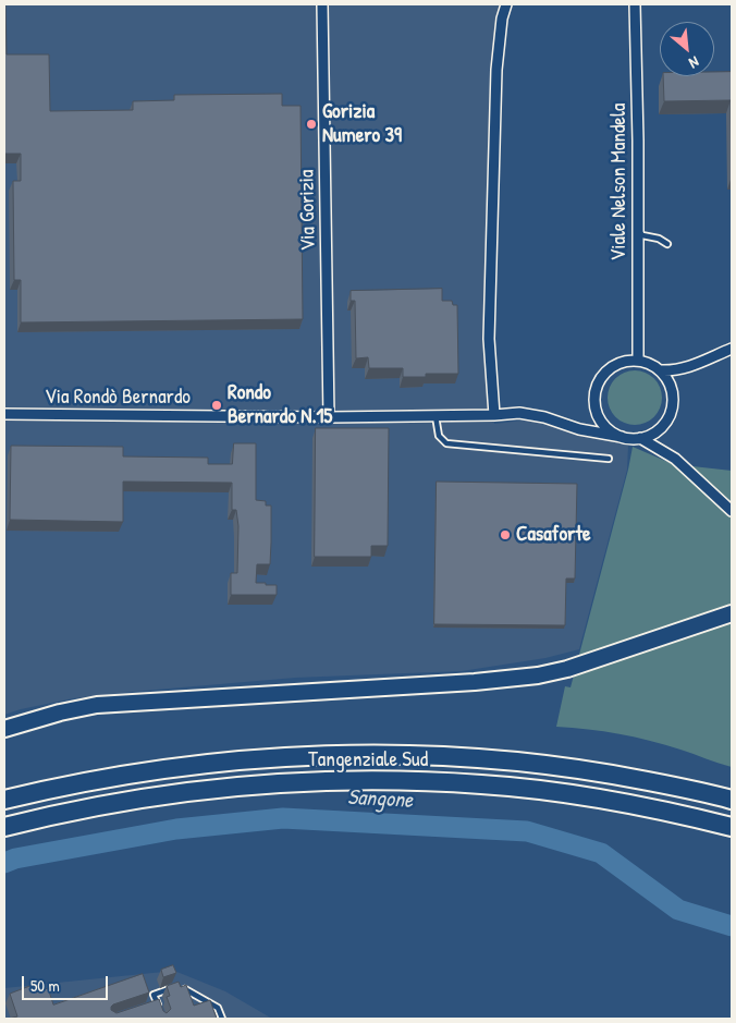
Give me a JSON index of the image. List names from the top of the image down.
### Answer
{
  "streets": {
    "highway": ["Tangenziale Sud"],
    "street": ["Viale Nelson Mandela", "Via Gorizia", "Via Rondò Bernardo"]
  },
  "crossings": [
    ["Viale Nelson Mandela", "Via Rondò Bernardo"],
    ["Via Gorizia", "Via Rondò Bernardo"]
  ],
  "water": ["Sangone"],
  "places": ["Gorizia Numero 39", "Rondo Bernardo N.15", "Casaforte"],
  "scale_bar": "50 m",
  "north": "bottom right"
}
